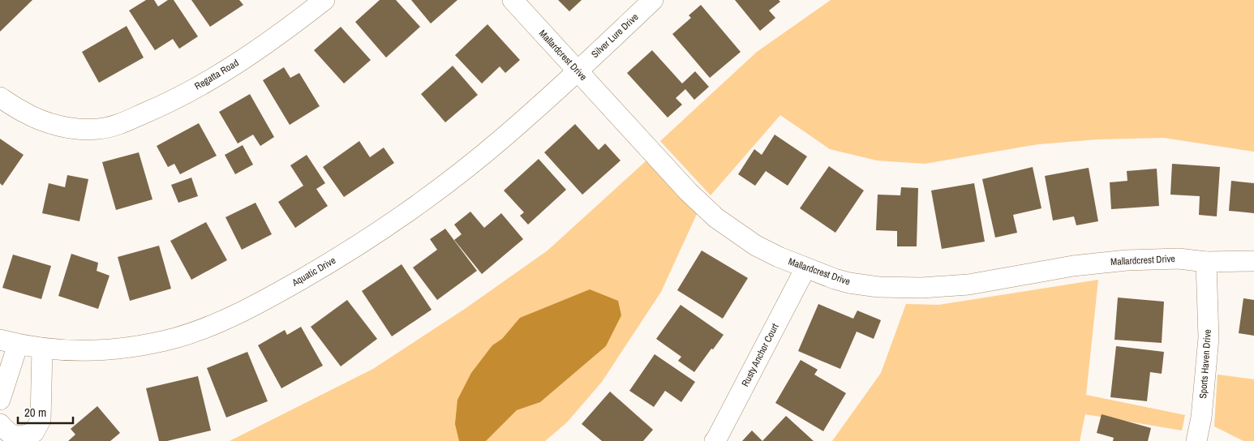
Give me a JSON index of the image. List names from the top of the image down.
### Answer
{
  "streets": {
    "street": [
      "Silver Lure Drive",
      "Mallardcrest Drive",
      "Regatta Road",
      "Aquatic Drive",
      "Rusty Anchor Court",
      "Sports Haven Drive"
    ]
  },
  "crossings": [
    ["Silver Lure Drive", "Mallardcrest Drive"],
    ["Silver Lure Drive", "Aquatic Drive"],
    ["Mallardcrest Drive", "Aquatic Drive"],
    ["Mallardcrest Drive", "Rusty Anchor Court"],
    ["Mallardcrest Drive", "Sports Haven Drive"]
  ],
  "scale_bar": "20 m"
}
